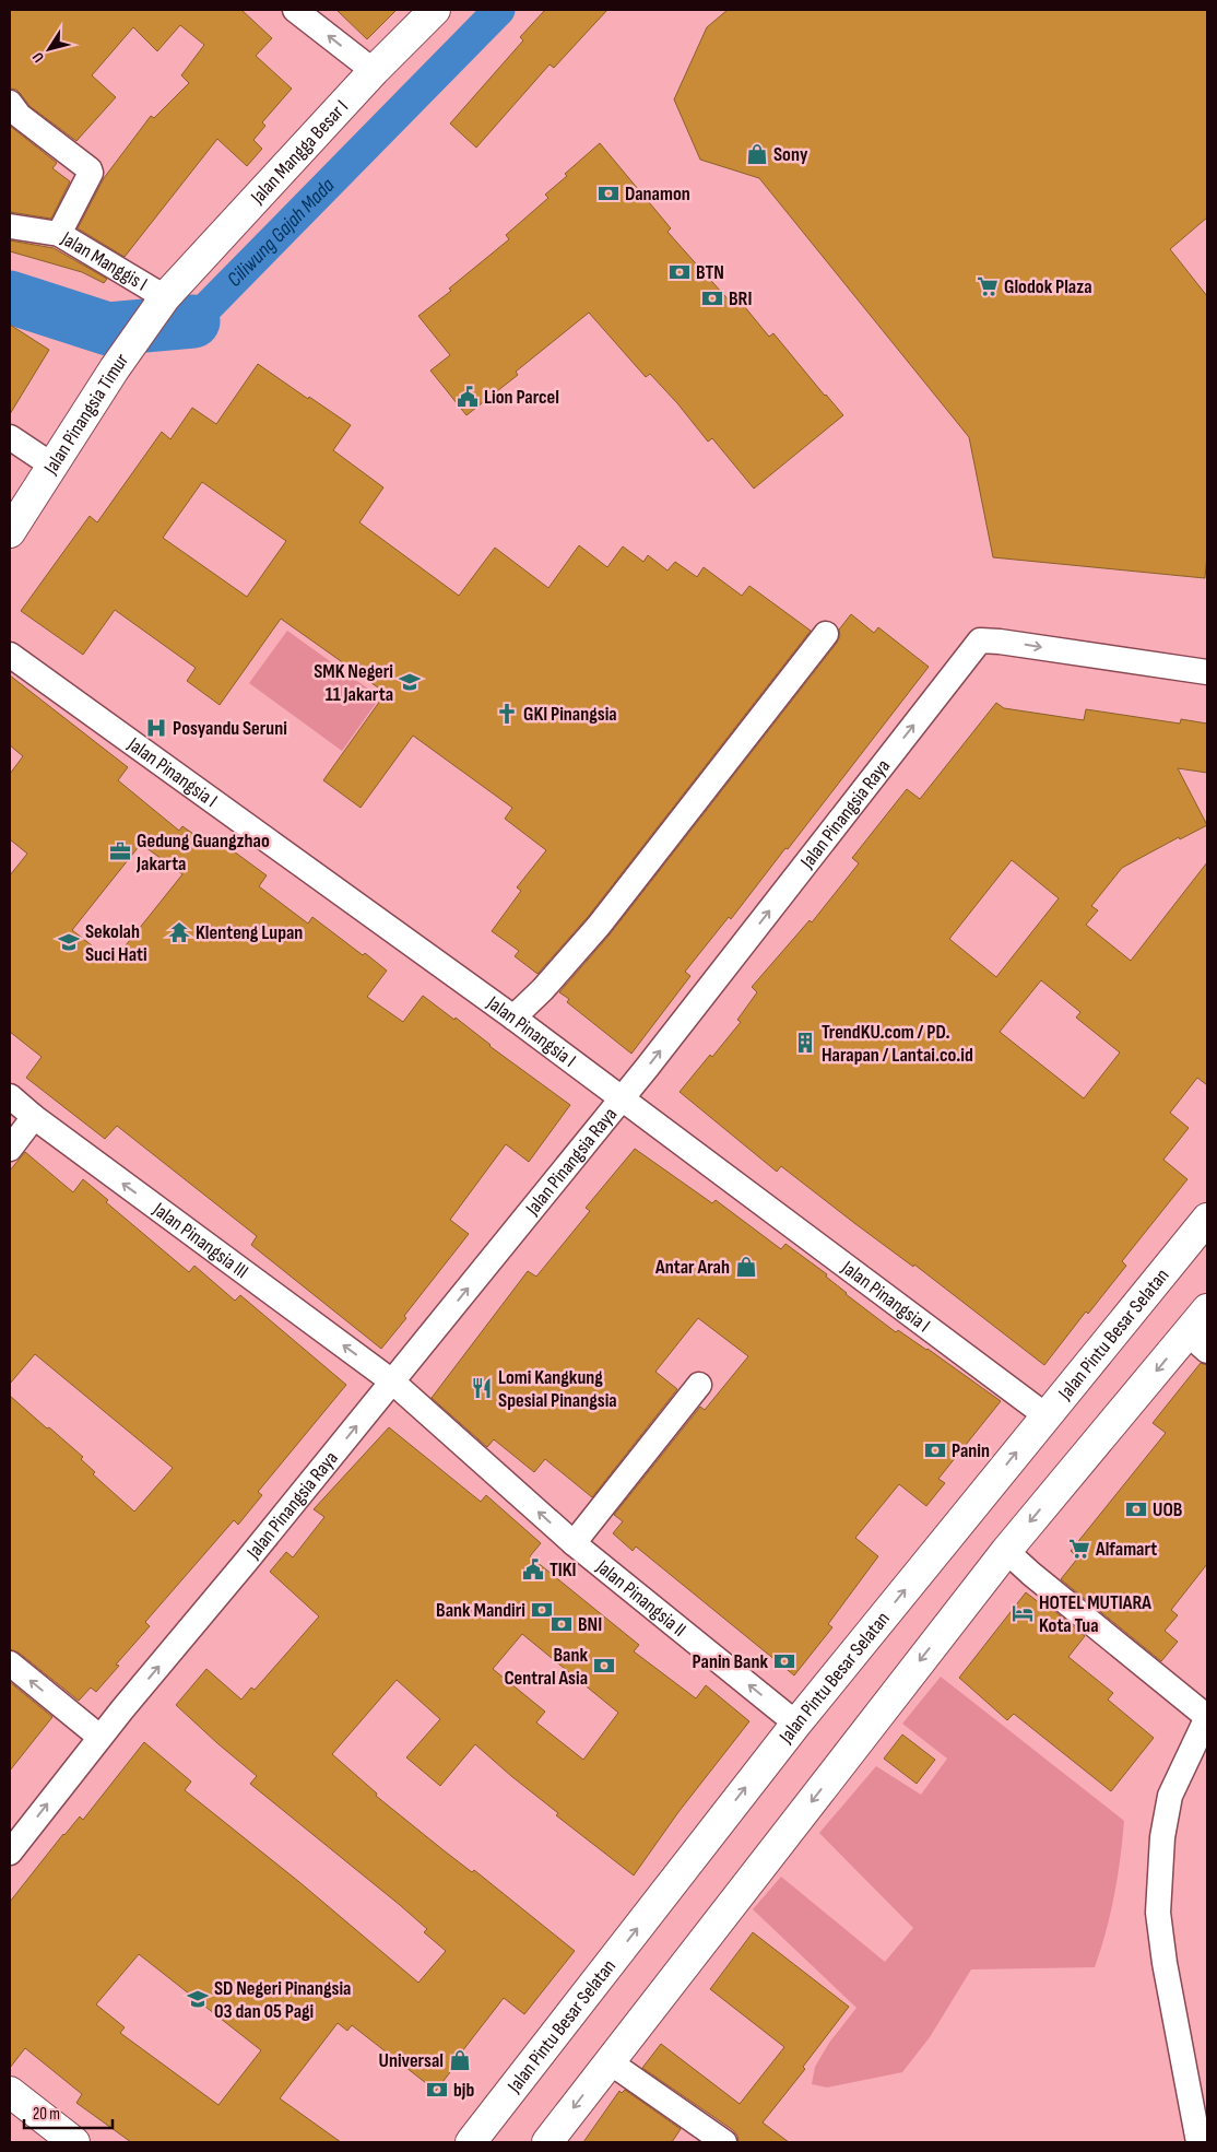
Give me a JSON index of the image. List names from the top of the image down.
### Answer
{
  "streets": {
    "main road": ["Jalan Mangga Besar I", "Jalan Pinangsia Timur", "Jalan Pintu Besar Selatan"],
    "street": [
      "Jalan Manggis I",
      "Jalan Pinangsia I",
      "Jalan Pinangsia Raya",
      "Jalan Pinangsia III",
      "Jalan Pinangsia II"
    ]
  },
  "crossings": [
    ["Jalan Mangga Besar I", "Jalan Manggis I"],
    ["Jalan Mangga Besar I", "Jalan Pinangsia Timur"],
    ["Jalan Manggis I", "Jalan Pinangsia Timur"],
    ["Jalan Pinangsia I", "Jalan Pinangsia Raya"],
    ["Jalan Pinangsia I", "Jalan Pintu Besar Selatan"],
    ["Jalan Pinangsia Raya", "Jalan Pinangsia III"],
    ["Jalan Pinangsia Raya", "Jalan Pinangsia II"],
    ["Jalan Pinangsia III", "Jalan Pinangsia II"],
    ["Jalan Pintu Besar Selatan", "Jalan Pinangsia II"]
  ],
  "one_way": ["Jalan Pinangsia Raya", "Jalan Pinangsia III", "Jalan Pinangsia II"],
  "water": ["Ciliwung Gajah Mada"],
  "places": {
    "shop": ["Sony", "Antar Arah", "Universal"],
    "bank": [
      "Danamon",
      "BTN",
      "BRI",
      "Panin",
      "UOB",
      "Bank Mandiri",
      "BNI",
      "Panin Bank",
      "Bank Central Asia",
      "bjb"
    ],
    "supermarket": ["Glodok Plaza", "Alfamart"],
    "public building": ["Lion Parcel", "TIKI"],
    "school or university": ["SMK Negeri 11 Jakarta", "Sekolah Suci Hati", "SD Negeri Pinangsia 03 dan 05 Pagi"],
    "church": ["GKI Pinangsia"],
    "hospital": ["Posyandu Seruni"],
    "office": ["Gedung Guangzhao Jakarta"],
    "temple": ["Klenteng Lupan"],
    "building": ["TrendKU.com / PD. Harapan / Lantai.co.id"],
    "restaurant": ["Lomi Kangkung Spesial Pinangsia"],
    "hotel": ["HOTEL MUTIARA Kota Tua"]
  },
  "scale_bar": "20 m",
  "north": "bottom left"
}
